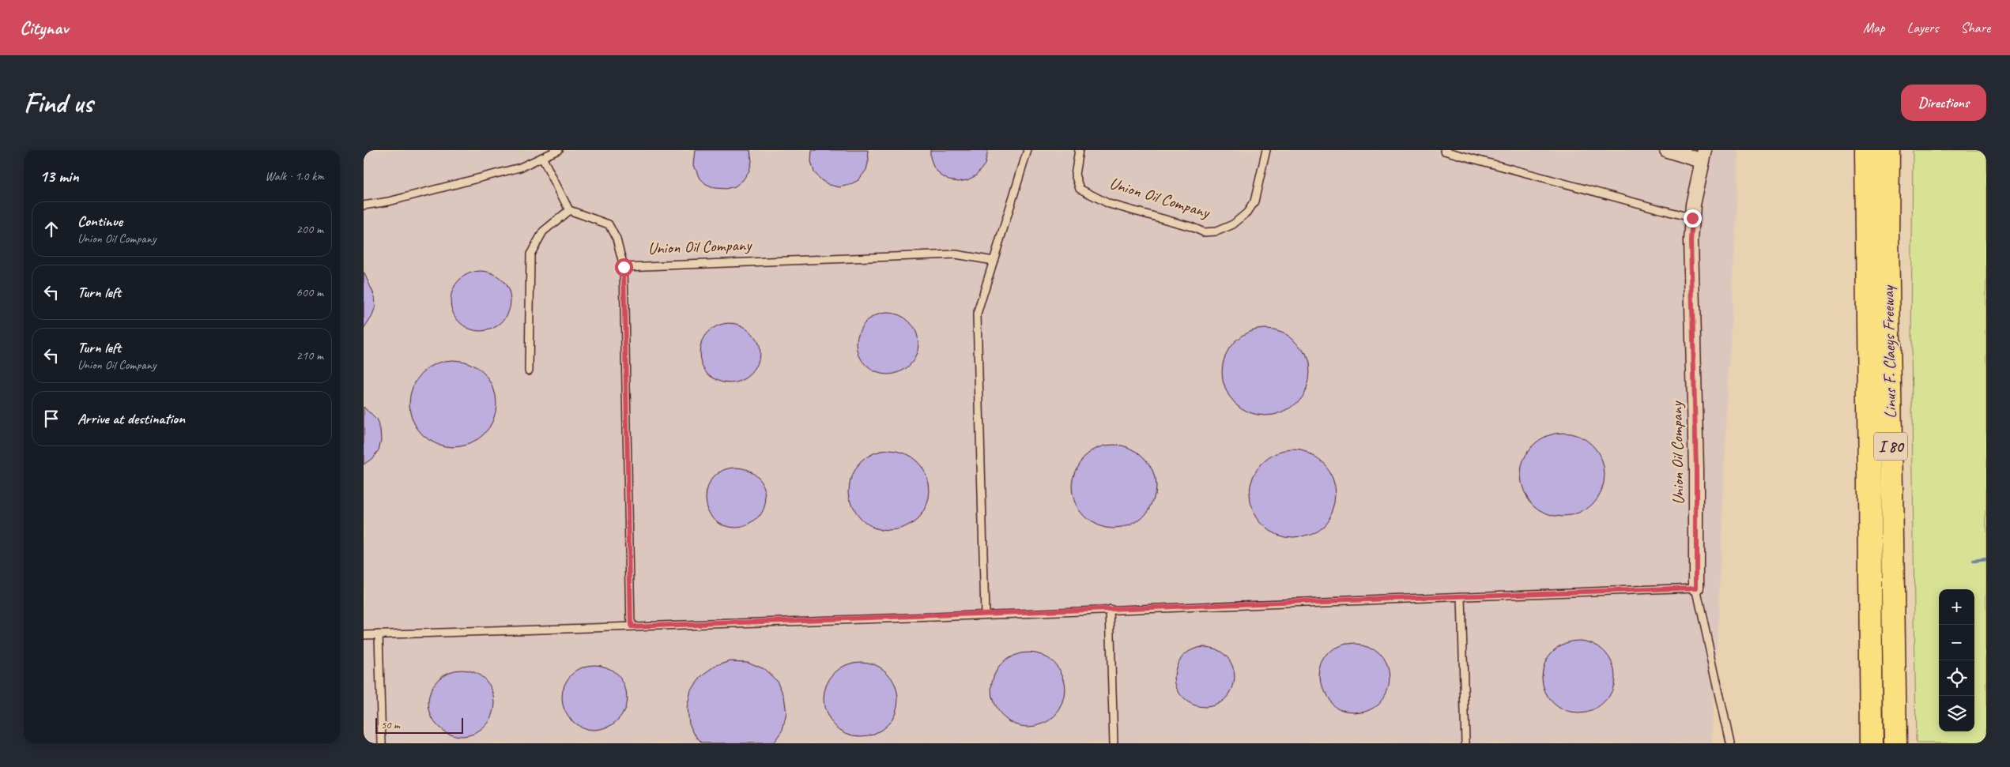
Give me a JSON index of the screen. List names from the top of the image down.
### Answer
{
  "streets": {
    "highway": ["Linus F. Claeys Freeway", "I 80"],
    "street": ["Union Oil Company"]
  },
  "scale_bar": "50 m",
  "page": {
    "header": "Citynav",
    "nav": ["Map", "Layers", "Share"],
    "buttons": "Directions",
    "title": "Find us",
    "heading": ["13 min", "Walk · 1.0 km"],
    "list": [
      ["Continue", "Union Oil Company", "200 m"],
      ["Turn left", "600 m"],
      ["Turn left", "Union Oil Company", "210 m"],
      "Arrive at destination"
    ],
    "map_buttons": ["+", "−"],
    "scale": "50 m"
  }
}
